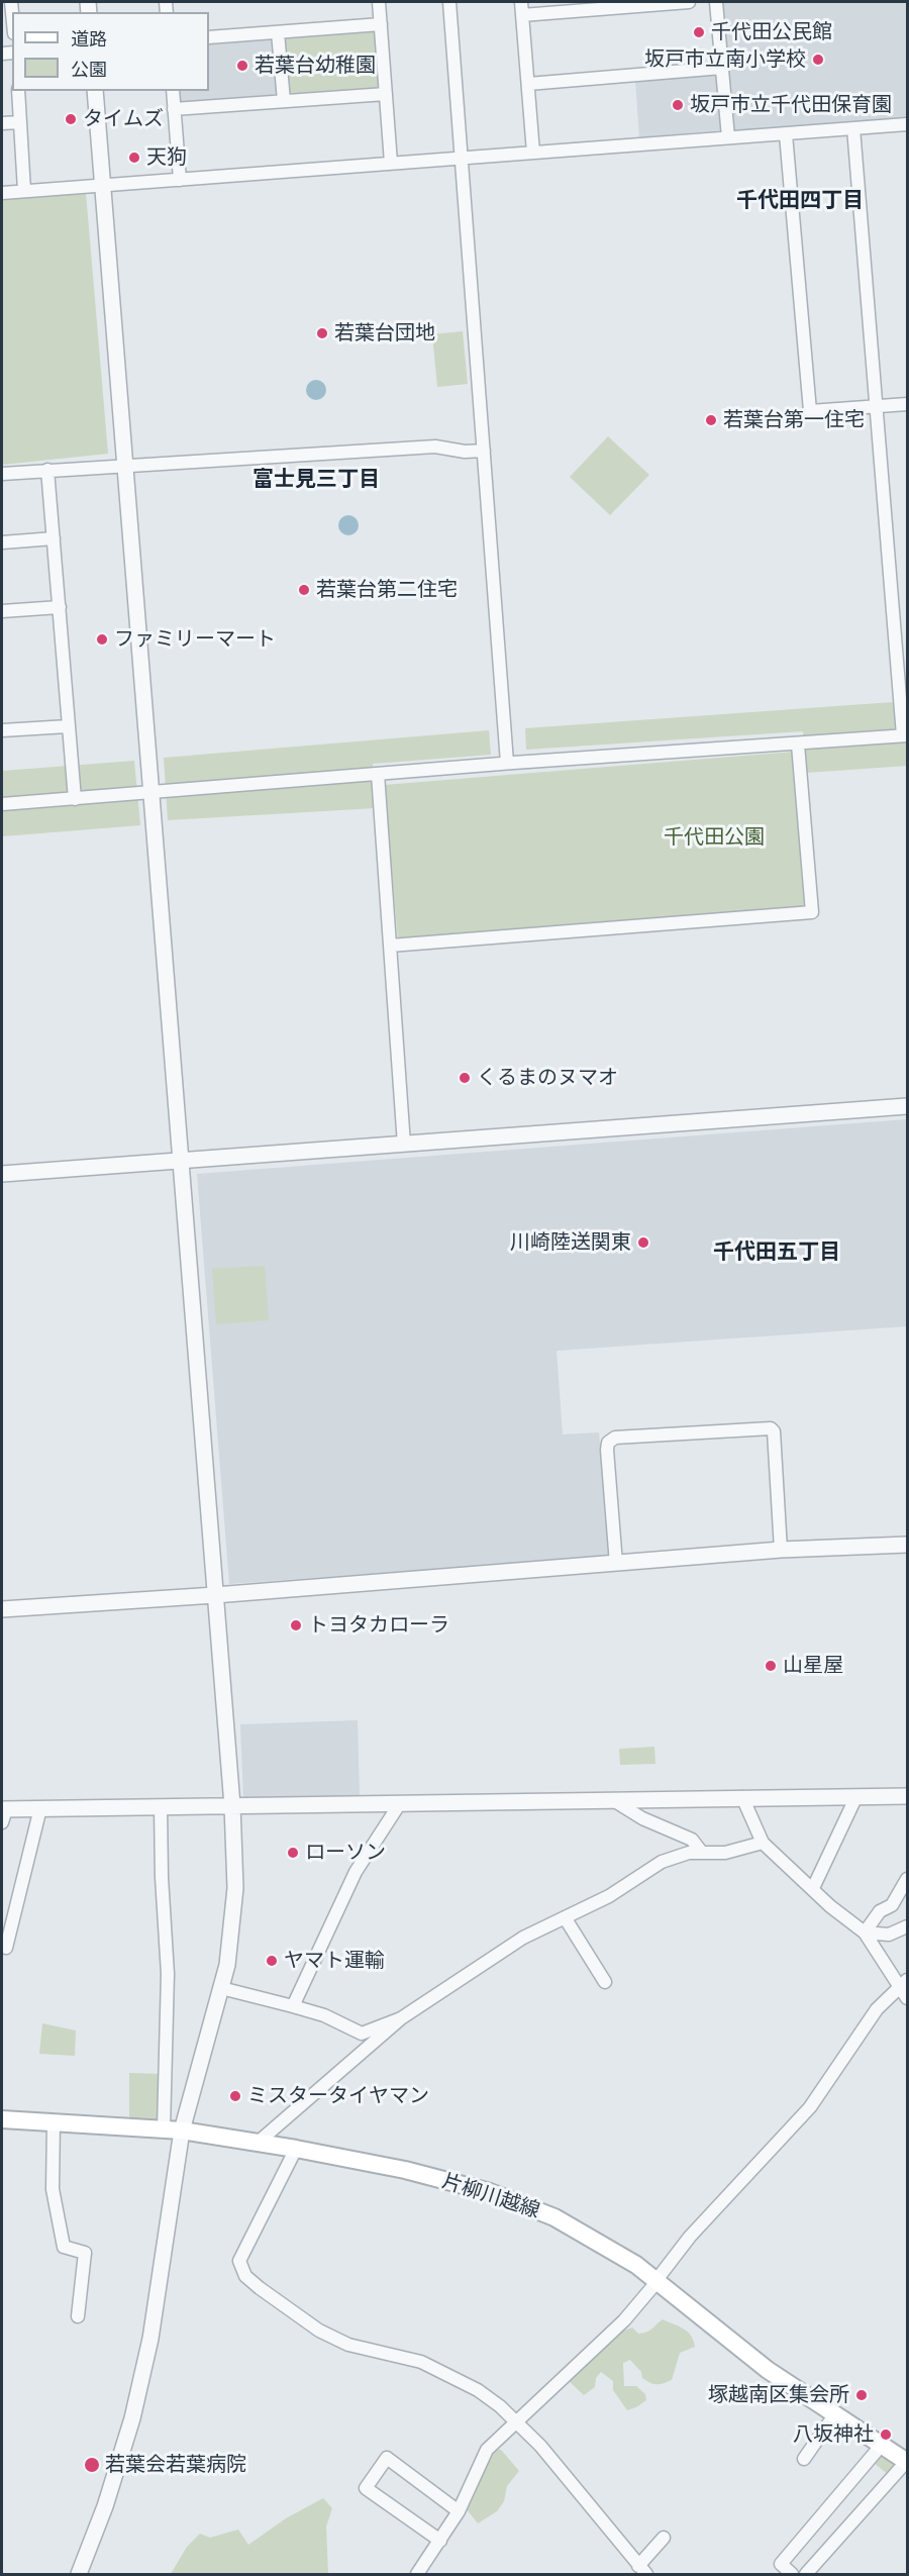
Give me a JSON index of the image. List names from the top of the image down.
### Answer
{
  "streets": {
    "main road": ["片柳川越線"]
  },
  "districts": ["千代田四丁目", "富士見三丁目", "千代田五丁目"],
  "parks": ["千代田公園"],
  "places": [
    "千代田公民館",
    "坂戸市立南小学校",
    "若葉台幼稚園",
    "坂戸市立千代田保育園",
    "タイムズ",
    "天狗",
    "若葉台団地",
    "若葉台第一住宅",
    "若葉台第二住宅",
    "ファミリーマート",
    "くるまのヌマオ",
    "川崎陸送関東",
    "トヨタカローラ",
    "山星屋",
    "ローソン",
    "ヤマト運輸",
    "ミスタータイヤマン",
    "塚越南区集会所",
    "八坂神社",
    "若葉会若葉病院"
  ],
  "legend": ["道路", "公園"]
}
